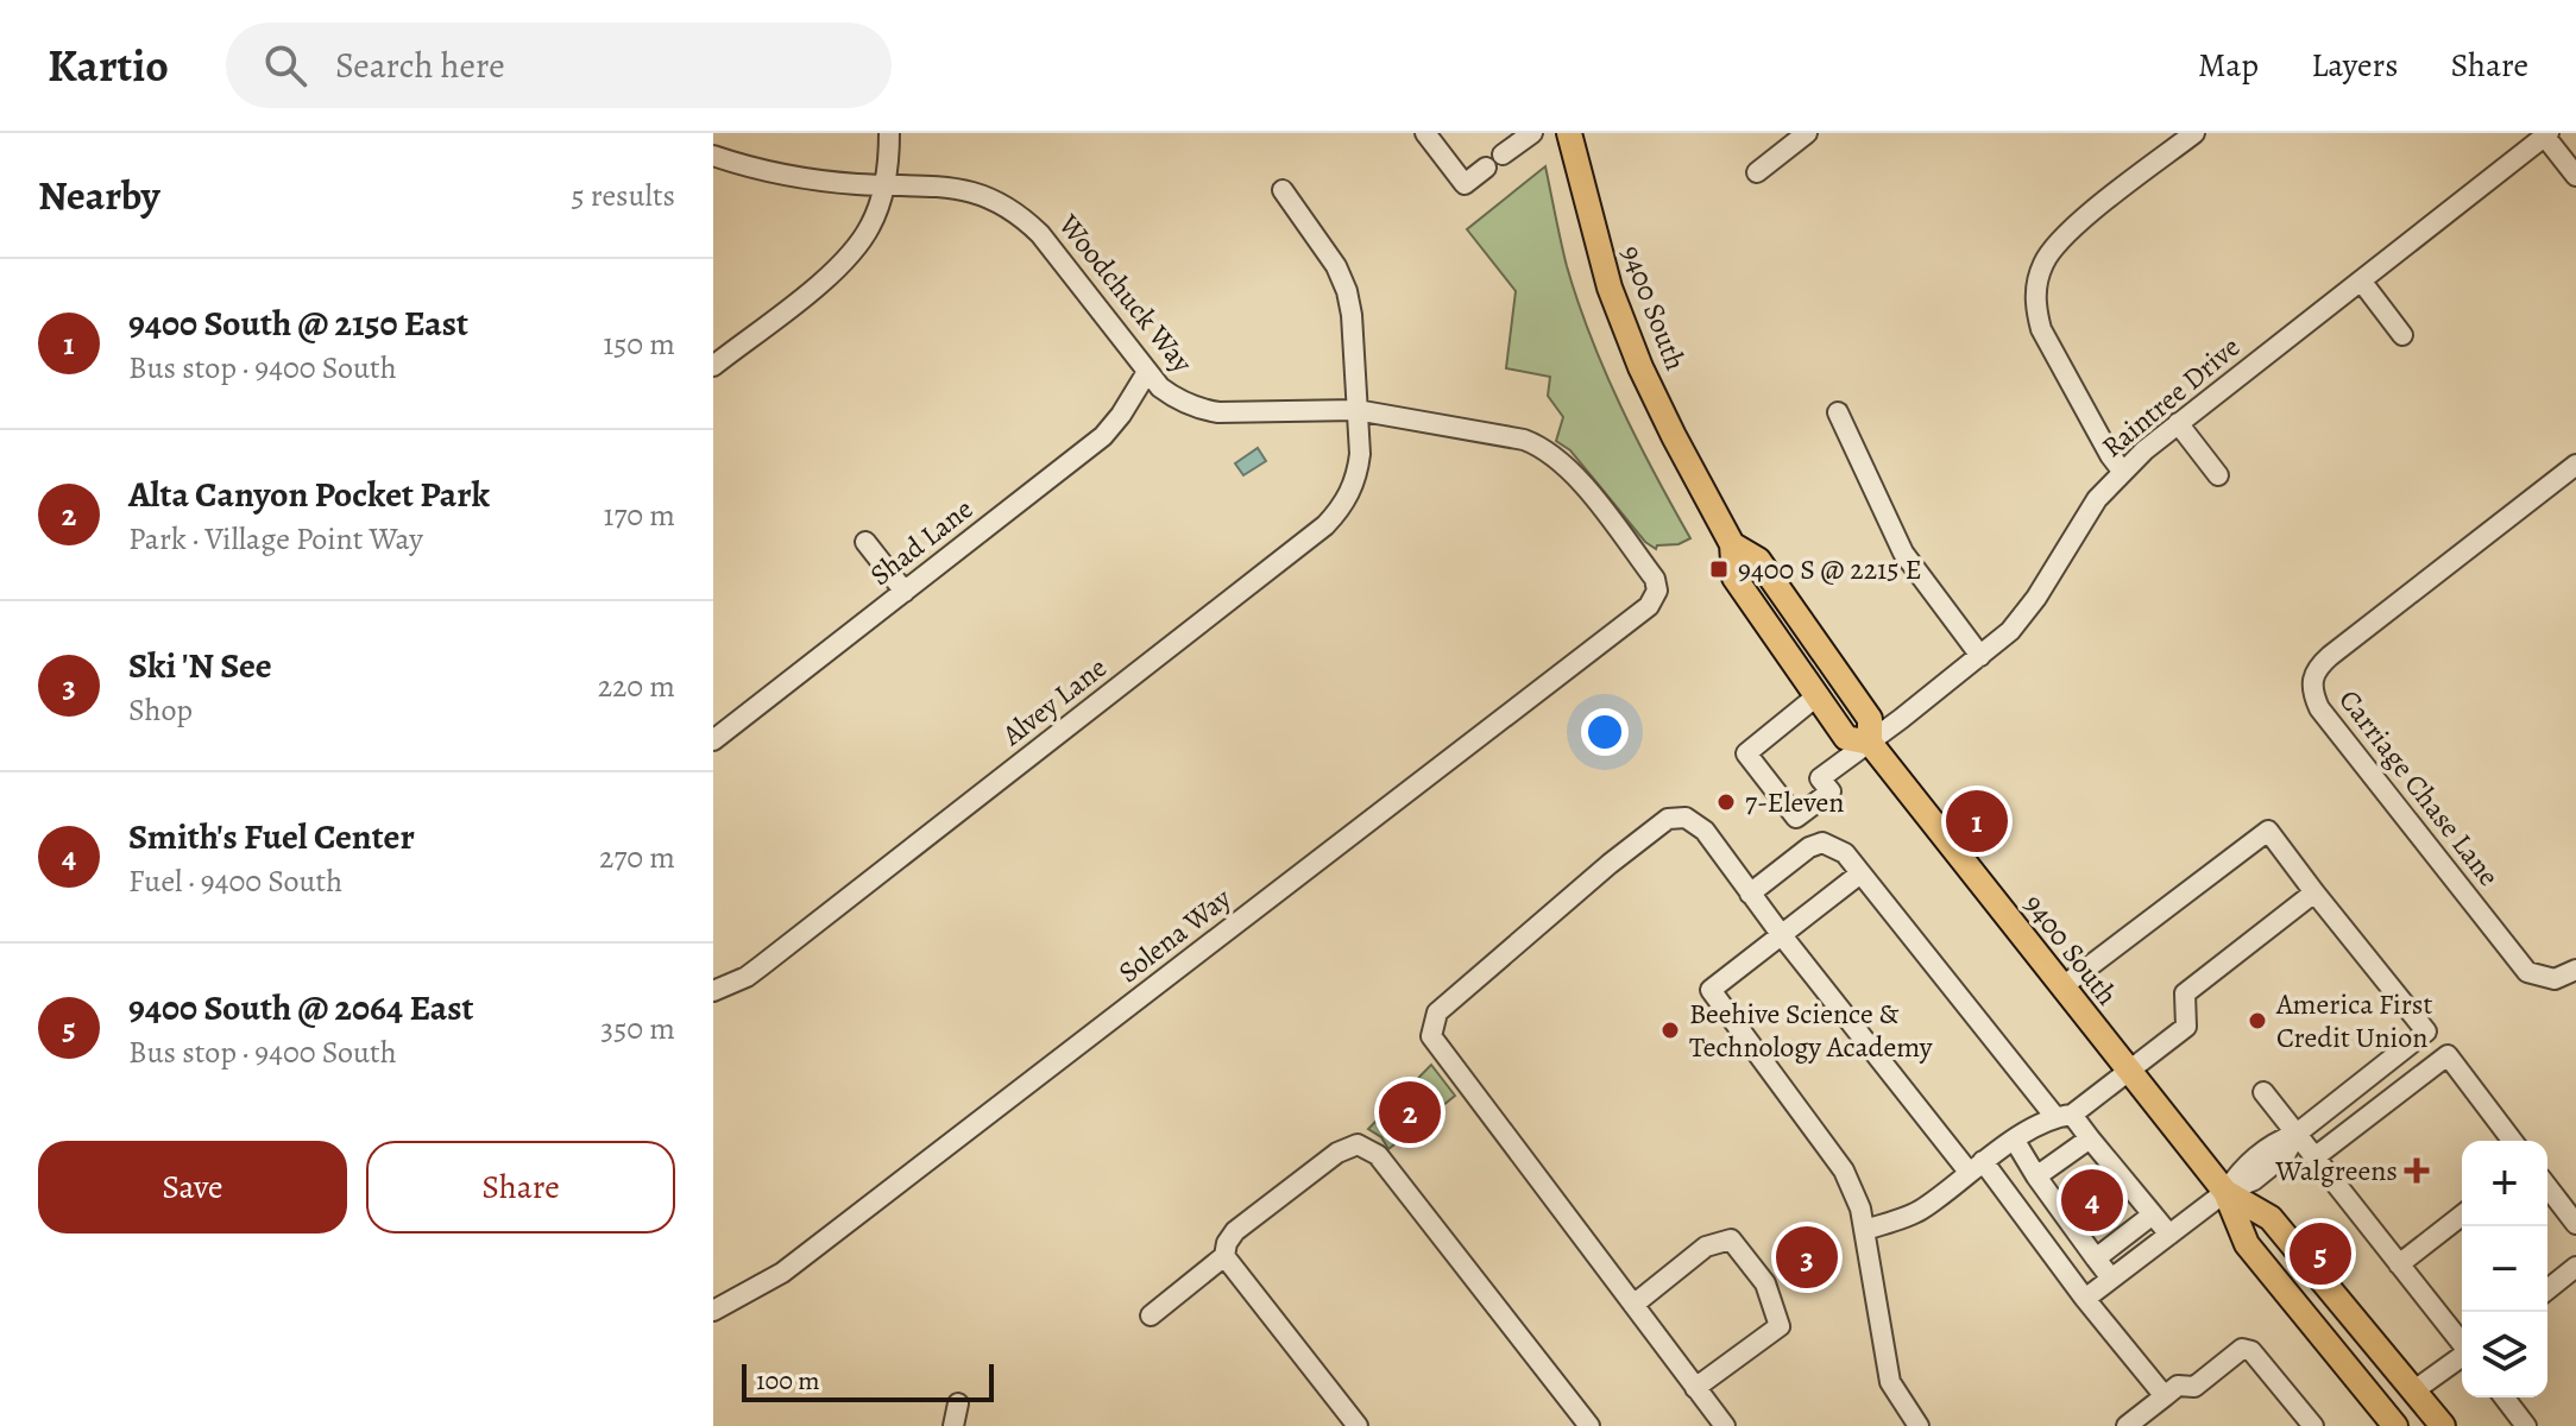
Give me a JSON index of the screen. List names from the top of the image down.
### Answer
{
  "streets": {
    "main road": ["9400 South"],
    "street": [
      "Woodchuck Way",
      "Raintree Drive",
      "Shad Lane",
      "Alvey Lane",
      "Carriage Chase Lane",
      "Solena Way"
    ]
  },
  "crossings": [
    ["Woodchuck Way", "Shad Lane"],
    ["Woodchuck Way", "Alvey Lane"],
    ["Woodchuck Way", "Solena Way"],
    ["9400 South", "Raintree Drive"]
  ],
  "places": {
    "transit": ["9400 S @ 2215 E"],
    "other": ["7-Eleven", "America First Credit Union", "Beehive Science & Technology Academy"],
    "health": ["Walgreens"]
  },
  "scale_bar": "100 m",
  "page": {
    "header": "Kartio",
    "search": "Search here",
    "nav": ["Map", "Layers", "Share"],
    "heading": ["Nearby", "5 results"],
    "list": [
      {
        "mark": "1",
        "name": "9400 South @ 2150 East",
        "note": "Bus stop · 9400 South",
        "value": "150 m"
      },
      {
        "mark": "2",
        "name": "Alta Canyon Pocket Park",
        "note": "Park · Village Point Way",
        "value": "170 m"
      },
      {
        "mark": "3",
        "name": "Ski 'N See",
        "note": "Shop",
        "value": "220 m"
      },
      {
        "mark": "4",
        "name": "Smith's Fuel Center",
        "note": "Fuel · 9400 South",
        "value": "270 m"
      },
      {
        "mark": "5",
        "name": "9400 South @ 2064 East",
        "note": "Bus stop · 9400 South",
        "value": "350 m"
      }
    ],
    "pins": [
      "1",
      "2",
      "4",
      "5",
      "3"
    ],
    "buttons": ["Save", "Share"],
    "map_buttons": ["+", "−"],
    "scale": "100 m"
  }
}
